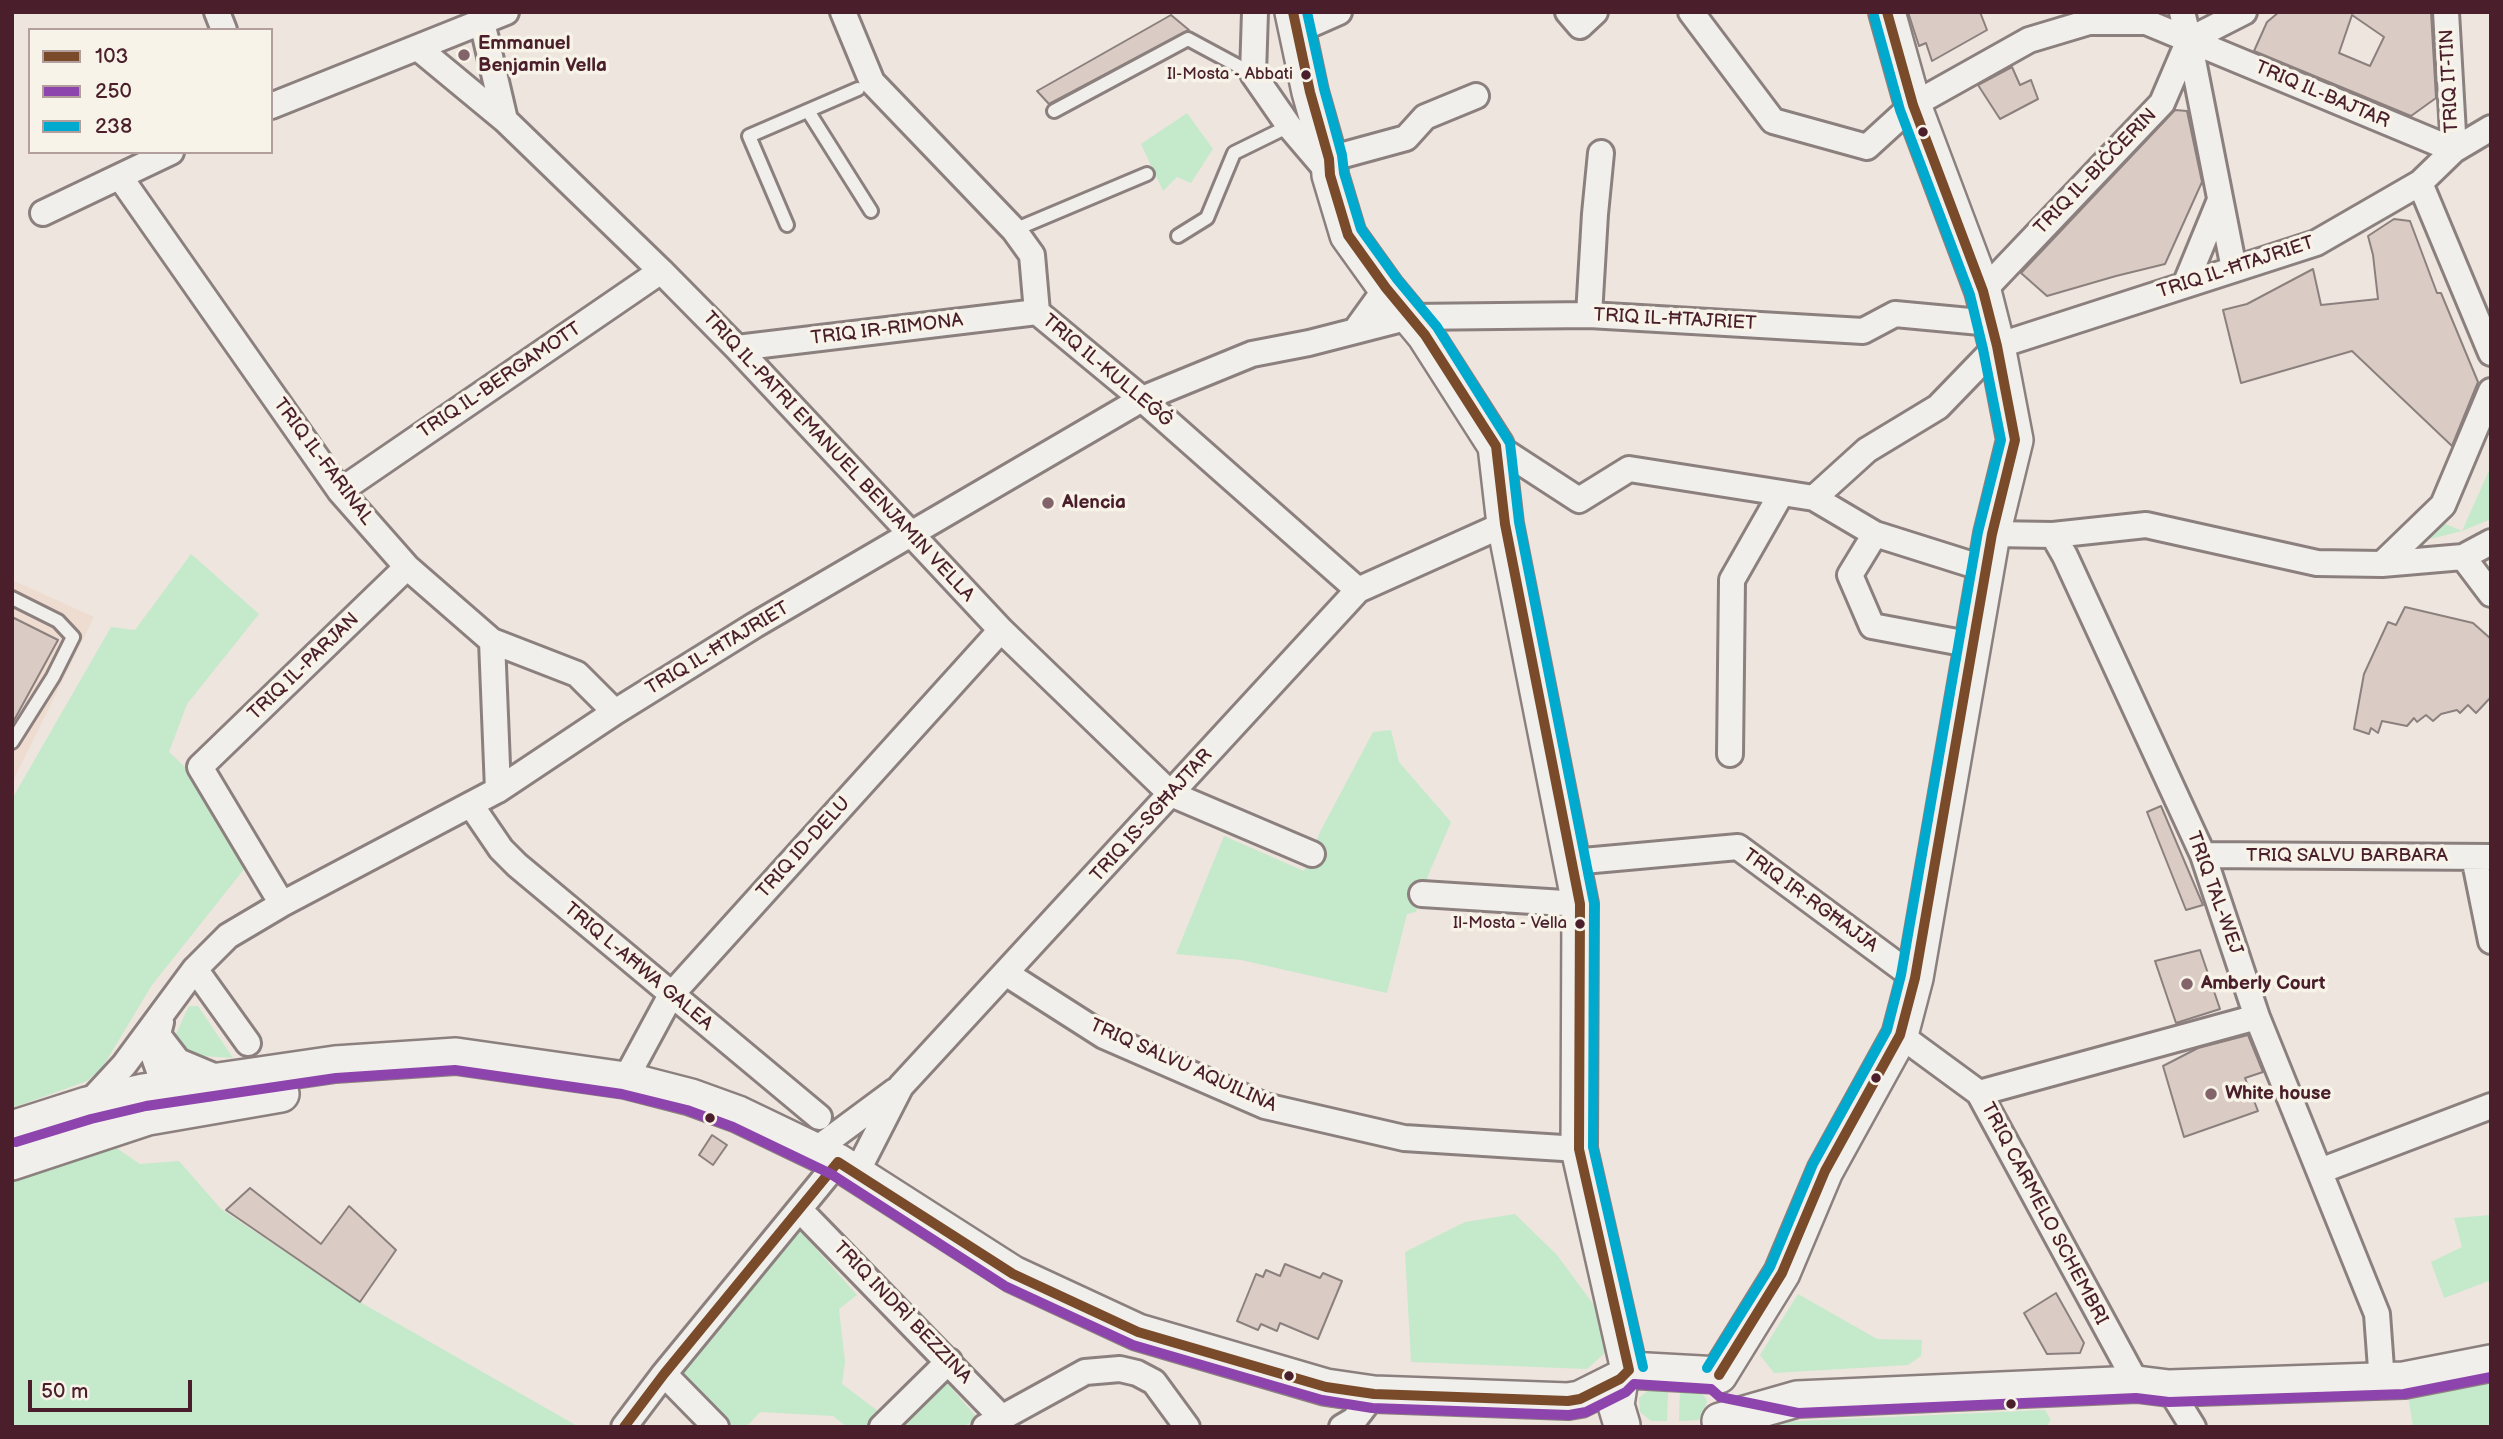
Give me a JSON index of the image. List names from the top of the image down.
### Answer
{
  "streets": {
    "street": [
      "TRIQ IT-TIN",
      "TRIQ IL-BAJTAR",
      "TRIQ IL-BIĊĊERIN",
      "TRIQ IL-ĦTAJRIET",
      "TRIQ IR-RIMONA",
      "TRIQ IL-KULLEĠĠ",
      "TRIQ IL-BERGAMOTT",
      "TRIQ IL-PATRI EMANUEL BENJAMIN VELLA",
      "TRIQ IL-FARINAL",
      "TRIQ IL-PARJAN",
      "TRIQ IS-SGĦAJTAR",
      "TRIQ ID-DELU",
      "TRIQ SALVU BARBARA",
      "TRIQ TAL-WEJ",
      "TRIQ IR-RGĦAJJA",
      "TRIQ L-AĦWA GALEA",
      "TRIQ SALVU AQUILINA",
      "TRIQ CARMELO SCHEMBRI",
      "TRIQ INDRÌ BEZZINA"
    ]
  },
  "crossings": [
    ["TRIQ IT-TIN", "TRIQ IL-BAJTAR"],
    ["TRIQ IT-TIN", "TRIQ IL-ĦTAJRIET"],
    ["TRIQ IL-BAJTAR", "TRIQ IL-BIĊĊERIN"],
    ["TRIQ IL-BAJTAR", "TRIQ IL-ĦTAJRIET"],
    ["TRIQ IL-BIĊĊERIN", "TRIQ IL-ĦTAJRIET"],
    ["TRIQ IL-ĦTAJRIET", "TRIQ IL-KULLEĠĠ"],
    ["TRIQ IL-ĦTAJRIET", "TRIQ IL-PATRI EMANUEL BENJAMIN VELLA"],
    ["TRIQ IL-ĦTAJRIET", "TRIQ IL-FARINAL"],
    ["TRIQ IL-ĦTAJRIET", "TRIQ IL-PARJAN"],
    ["TRIQ IL-ĦTAJRIET", "TRIQ L-AĦWA GALEA"],
    ["TRIQ IR-RIMONA", "TRIQ IL-KULLEĠĠ"],
    ["TRIQ IR-RIMONA", "TRIQ IL-PATRI EMANUEL BENJAMIN VELLA"],
    ["TRIQ IL-KULLEĠĠ", "TRIQ IS-SGĦAJTAR"],
    ["TRIQ IL-BERGAMOTT", "TRIQ IL-PATRI EMANUEL BENJAMIN VELLA"],
    ["TRIQ IL-BERGAMOTT", "TRIQ IL-FARINAL"],
    ["TRIQ IL-PATRI EMANUEL BENJAMIN VELLA", "TRIQ IS-SGĦAJTAR"],
    ["TRIQ IL-PATRI EMANUEL BENJAMIN VELLA", "TRIQ ID-DELU"],
    ["TRIQ IL-FARINAL", "TRIQ IL-PARJAN"],
    ["TRIQ IS-SGĦAJTAR", "TRIQ L-AĦWA GALEA"],
    ["TRIQ IS-SGĦAJTAR", "TRIQ SALVU AQUILINA"],
    ["TRIQ IS-SGĦAJTAR", "TRIQ INDRÌ BEZZINA"],
    ["TRIQ ID-DELU", "TRIQ L-AĦWA GALEA"],
    ["TRIQ SALVU BARBARA", "TRIQ TAL-WEJ"]
  ],
  "places": [
    "Emmanuel Benjamin Vella",
    "Il-Mosta - Abbati",
    "Alencia",
    "Il-Mosta - Vella",
    "Amberly Court",
    "White house"
  ],
  "lines": ["transit line 103", "transit line 238", "transit line 250"],
  "legend": ["103", "250", "238"],
  "scale_bar": "50 m"
}
